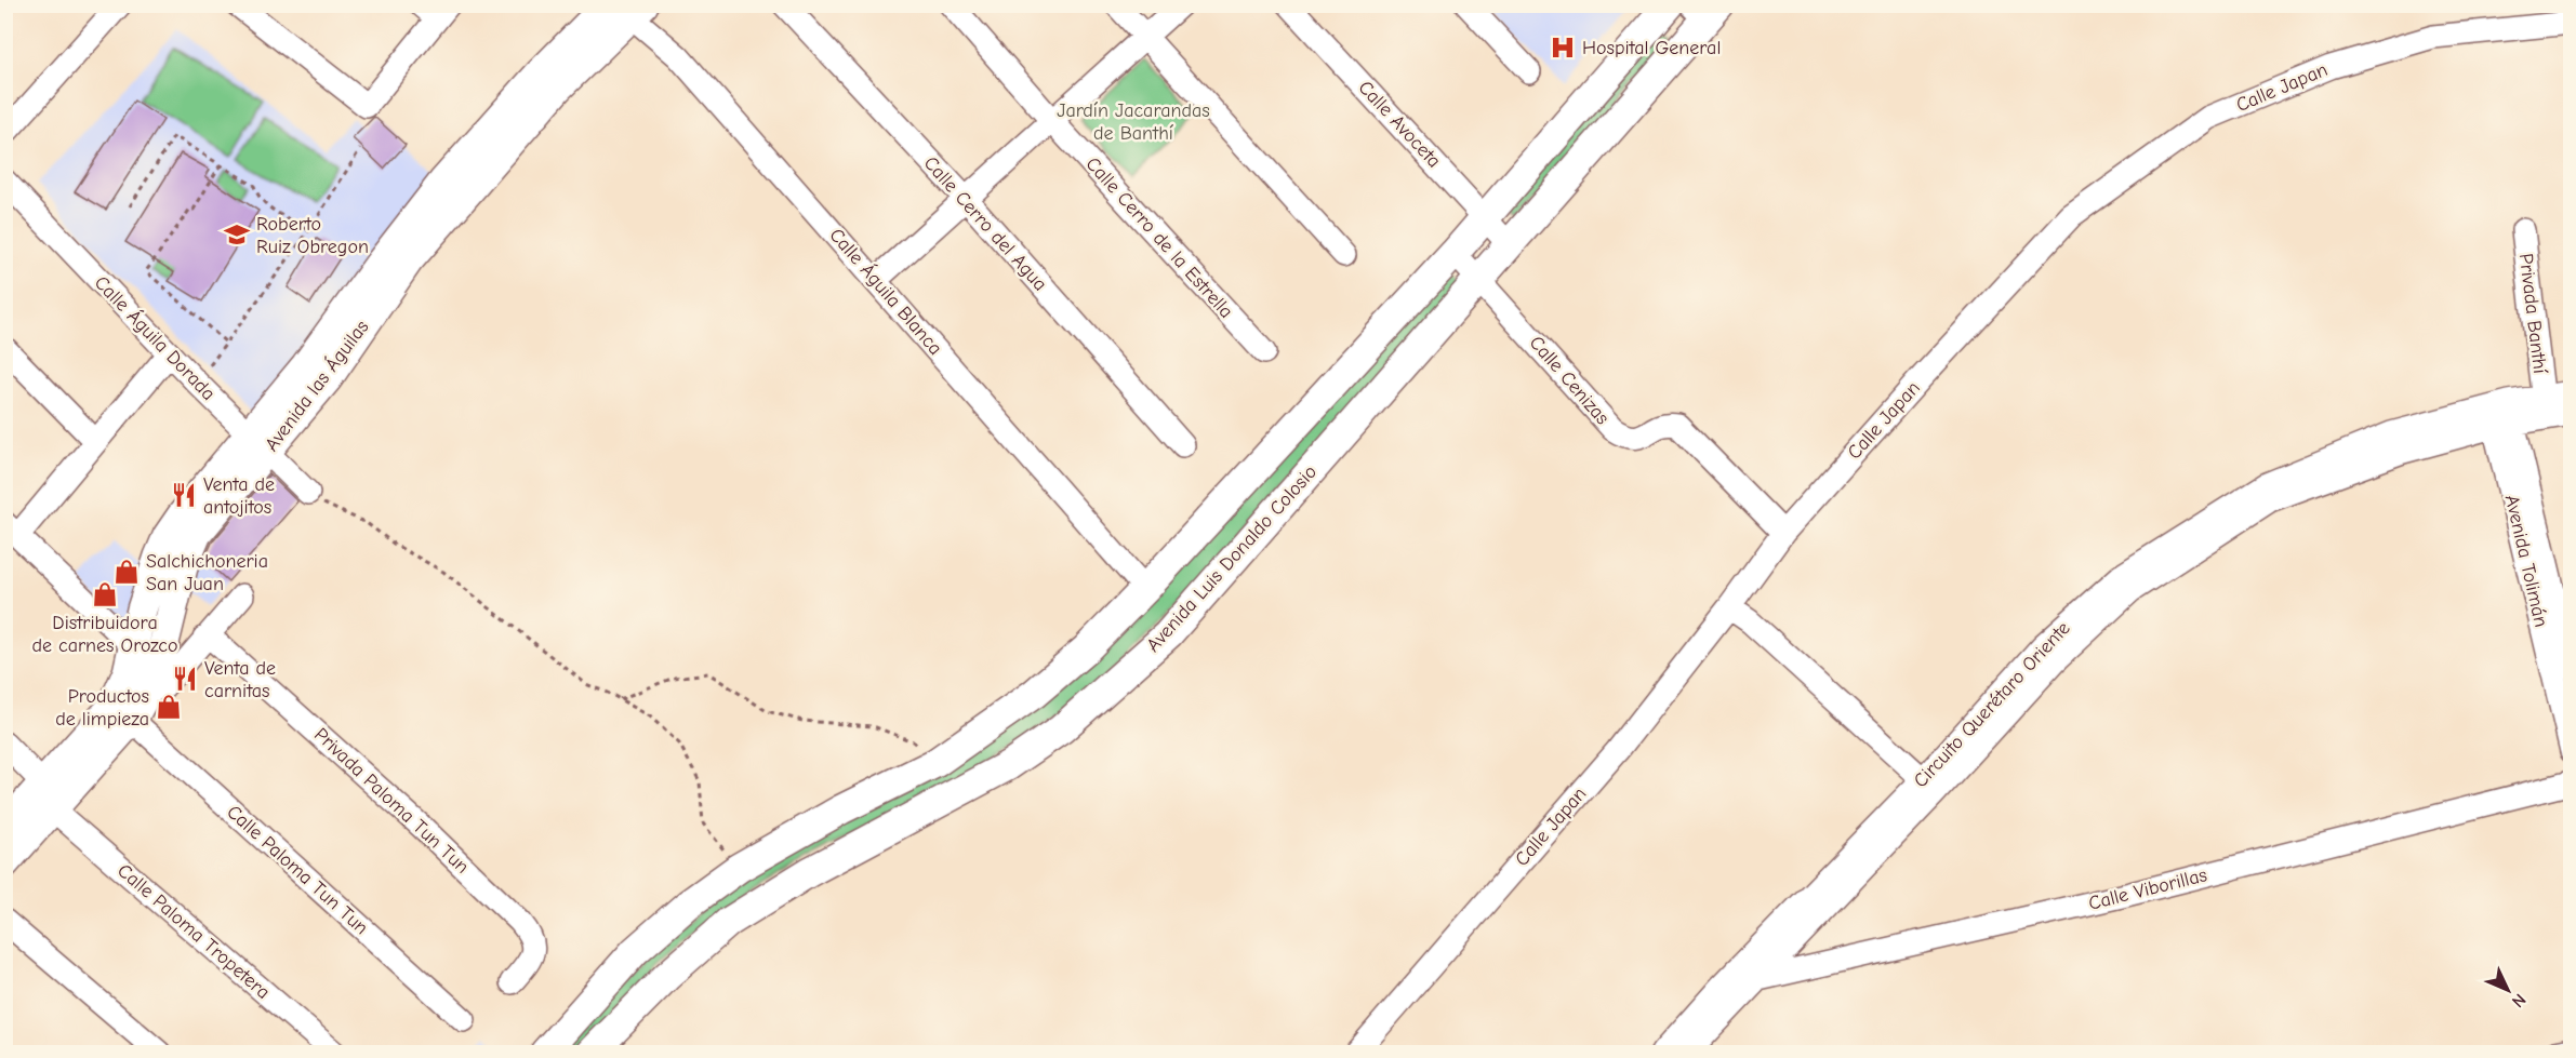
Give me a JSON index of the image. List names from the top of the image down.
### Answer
{
  "streets": {
    "street": [
      "Calle Japan",
      "Calle Avoceta",
      "Calle Cerro del Agua",
      "Calle Cerro de la Estrella",
      "Calle Águila Blanca",
      "Privada Banthí",
      "Calle Águila Dorada",
      "Calle Cenizas",
      "Avenida las Águilas",
      "Avenida Luis Donaldo Colosio",
      "Avenida Tolimán",
      "Circuito Querétaro Oriente",
      "Privada Paloma Tun Tun",
      "Calle Paloma Tun Tun",
      "Calle Viborillas",
      "Calle Paloma Tropetera"
    ]
  },
  "crossings": [
    ["Calle Japan", "Calle Cenizas"],
    ["Calle Avoceta", "Avenida Luis Donaldo Colosio"],
    ["Calle Águila Blanca", "Avenida las Águilas"],
    ["Privada Banthí", "Circuito Querétaro Oriente"],
    ["Calle Águila Dorada", "Avenida las Águilas"],
    ["Calle Cenizas", "Avenida Luis Donaldo Colosio"],
    ["Avenida las Águilas", "Calle Paloma Tun Tun"],
    ["Avenida las Águilas", "Calle Paloma Tropetera"],
    ["Avenida Tolimán", "Circuito Querétaro Oriente"],
    ["Circuito Querétaro Oriente", "Calle Viborillas"]
  ],
  "parks": ["Jardín Jacarandas de Banthí"],
  "places": {
    "hospital": ["Hospital General"],
    "school or university": ["Roberto Ruiz Obregon"],
    "restaurant": ["Venta de antojitos", "Venta de carnitas"],
    "shop": ["Salchichoneria San Juan", "Distribuidora de carnes Orozco", "Productos de limpieza"]
  },
  "north": "bottom right"
}
